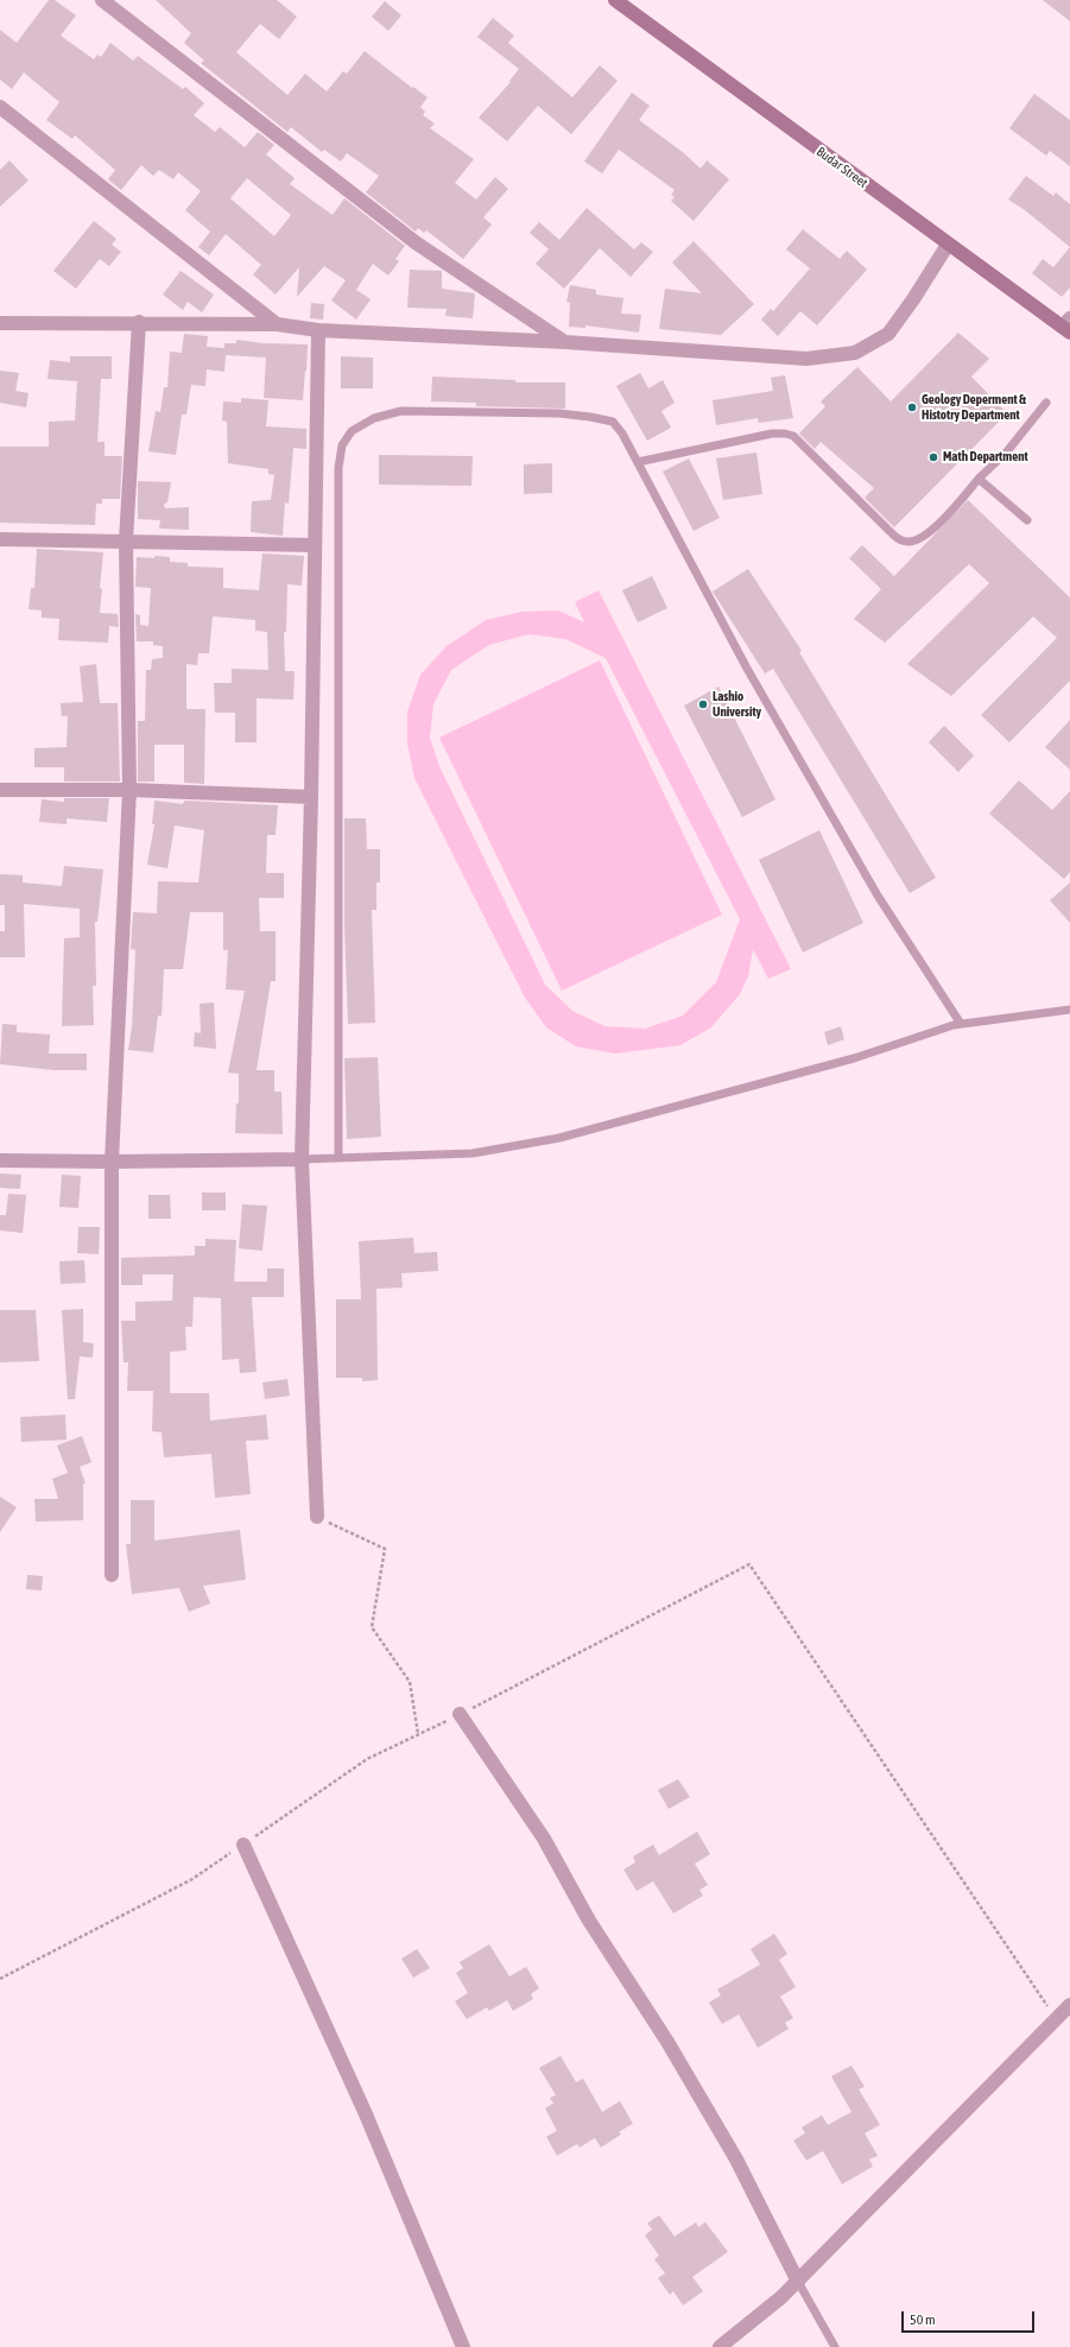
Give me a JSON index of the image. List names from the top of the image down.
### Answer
{
  "streets": {
    "main road": ["Budar Street"]
  },
  "places": ["Geology Deperment & Histotry Department", "Math Department", "Lashio University"],
  "scale_bar": "50 m"
}
